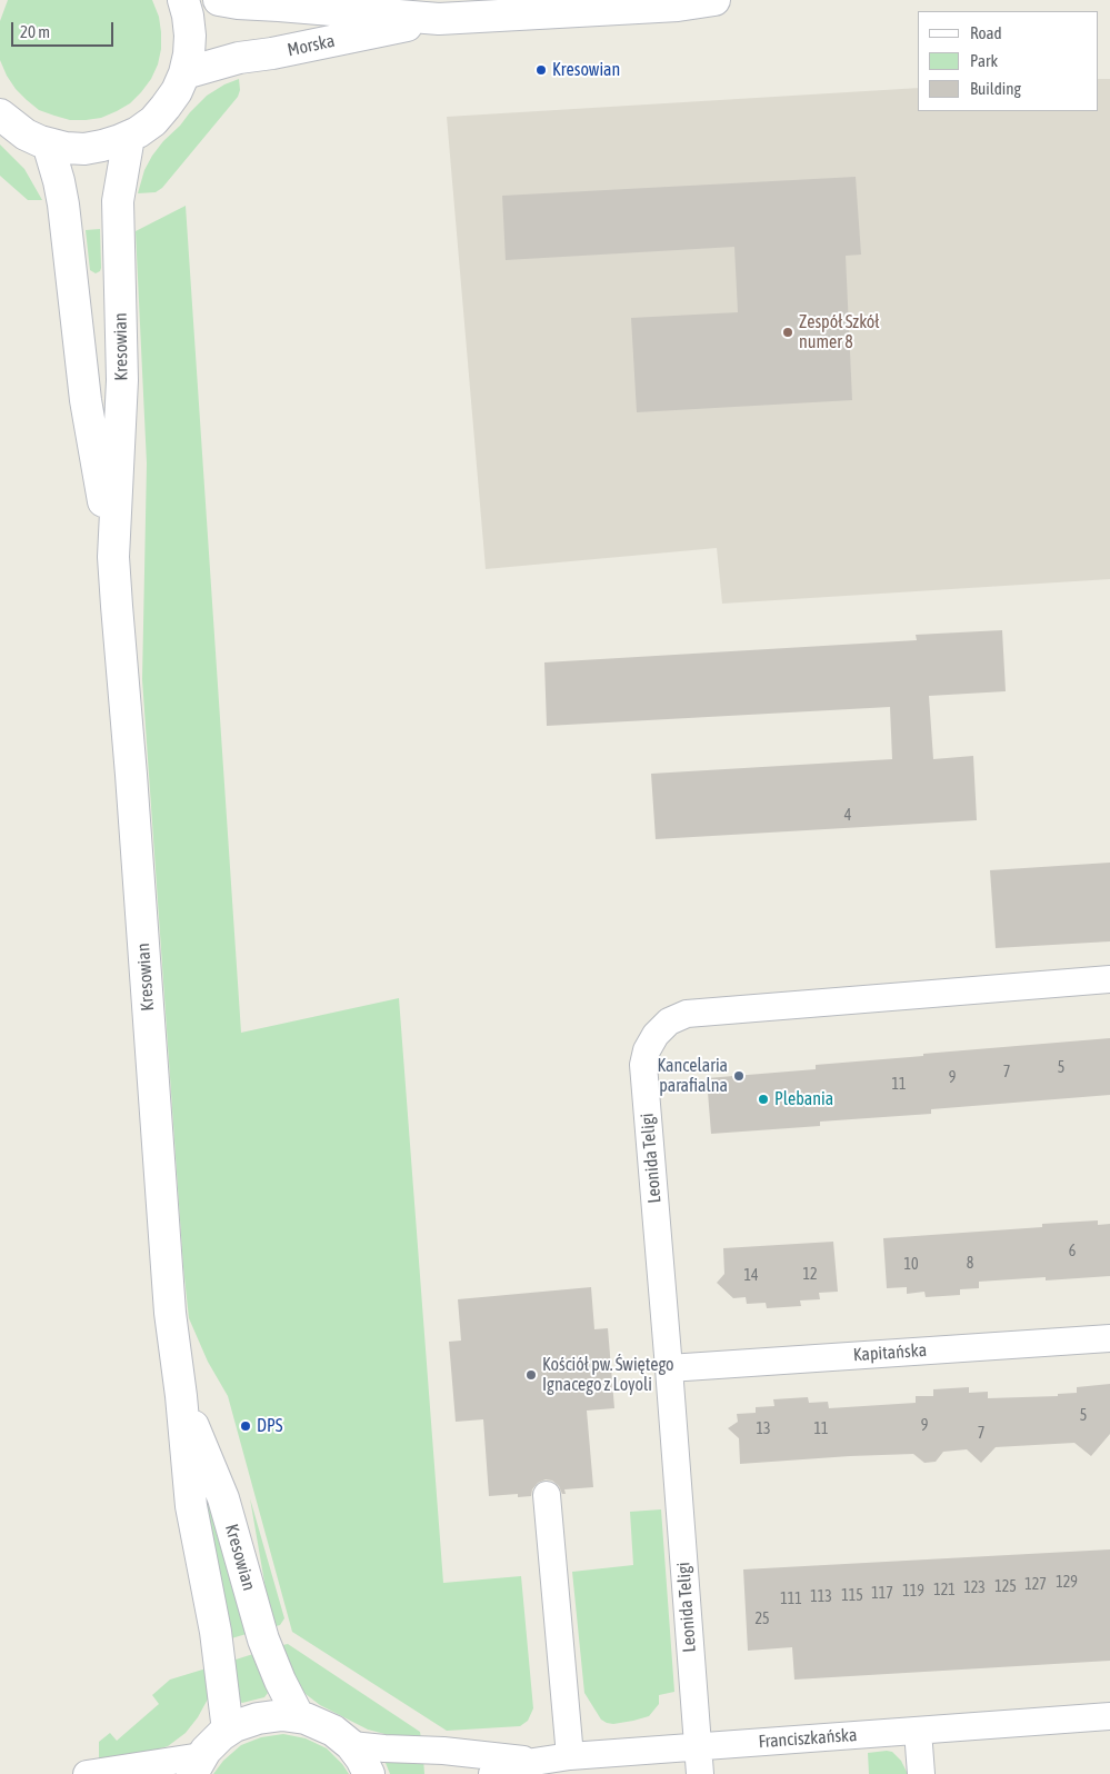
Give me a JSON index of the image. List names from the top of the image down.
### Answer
{
  "streets": {
    "main road": ["Morska", "Kresowian"],
    "street": ["Leonida Teligi", "Kapitańska", "Franciszkańska"]
  },
  "crossings": [
    ["Leonida Teligi", "Kapitańska"],
    ["Leonida Teligi", "Franciszkańska"]
  ],
  "places": [
    "Kresowian",
    "Zespół Szkół numer 8",
    "Kancelaria parafialna",
    "Plebania",
    "Kościół pw. Świętego Ignacego z Loyoli",
    "DPS"
  ],
  "house_numbers": [
    "4",
    "5",
    "7",
    "9",
    "11",
    "6",
    "8",
    "10",
    "12",
    "14",
    "5",
    "9",
    "13",
    "11",
    "7",
    "129",
    "127",
    "125",
    "123",
    "121",
    "119",
    "117",
    "115",
    "113",
    "111",
    "25"
  ],
  "legend": ["Road", "Park", "Building"],
  "scale_bar": "20 m"
}
